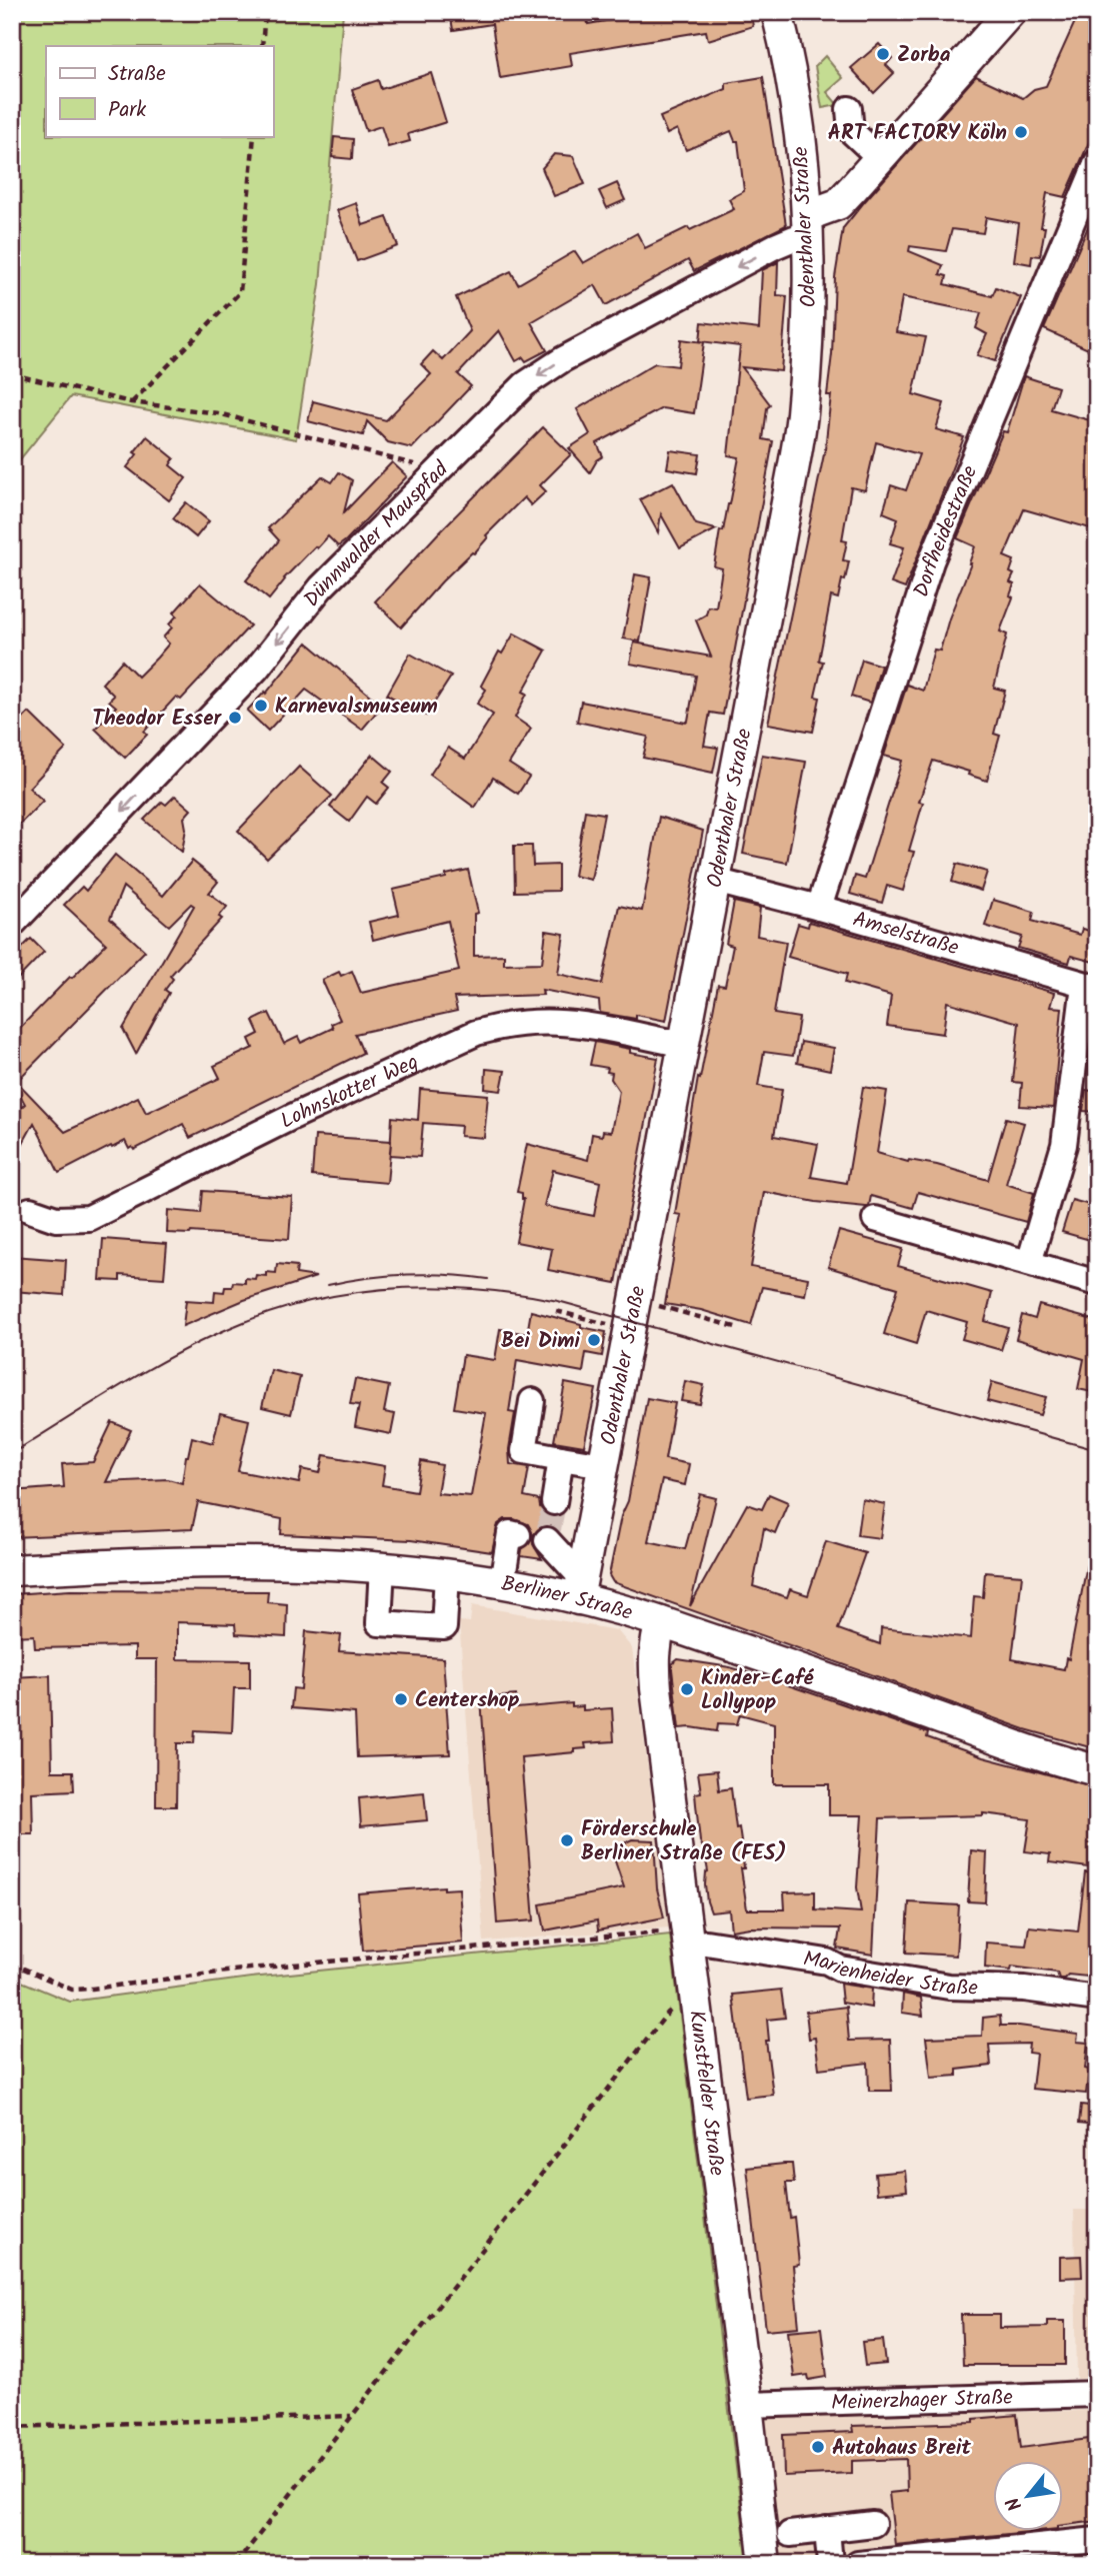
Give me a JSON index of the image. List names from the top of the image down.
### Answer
{
  "streets": {
    "main road": [
      "Odenthaler Straße",
      "Dünnwalder Mauspfad",
      "Berliner Straße",
      "Kunstfelder Straße"
    ],
    "street": [
      "Dorfheidestraße",
      "Amselstraße",
      "Lohnskotter Weg",
      "Marienheider Straße",
      "Meinerzhager Straße"
    ]
  },
  "crossings": [
    ["Odenthaler Straße", "Dünnwalder Mauspfad"],
    ["Odenthaler Straße", "Amselstraße"],
    ["Odenthaler Straße", "Lohnskotter Weg"],
    ["Odenthaler Straße", "Berliner Straße"],
    ["Dorfheidestraße", "Amselstraße"],
    ["Berliner Straße", "Kunstfelder Straße"],
    ["Marienheider Straße", "Kunstfelder Straße"],
    ["Kunstfelder Straße", "Meinerzhager Straße"]
  ],
  "one_way": ["Dünnwalder Mauspfad"],
  "places": [
    "Zorba",
    "ART FACTORY Köln",
    "Karnevalsmuseum",
    "Theodor Esser",
    "Bei Dimi",
    "Kinder-Café Lollypop",
    "Centershop",
    "Förderschule Berliner Straße (FES)",
    "Autohaus Breit"
  ],
  "legend": ["Straße", "Park"],
  "north": "bottom left"
}
